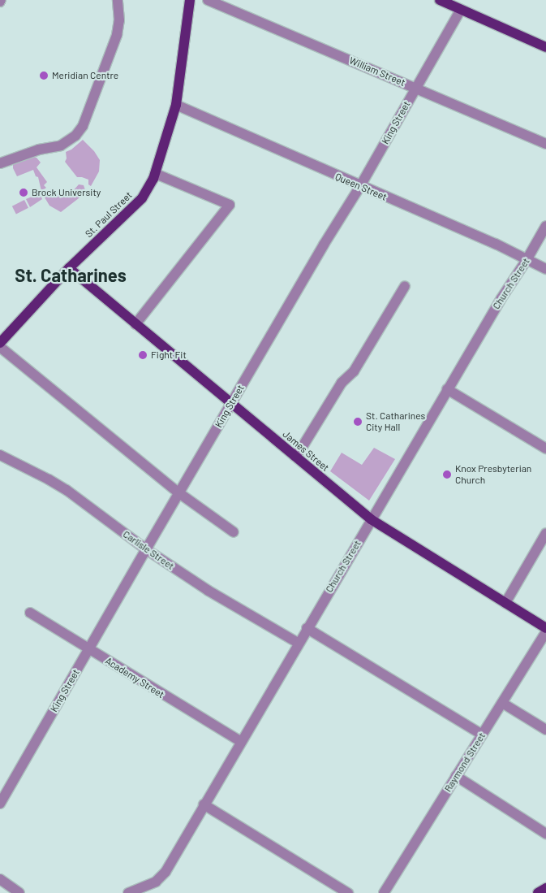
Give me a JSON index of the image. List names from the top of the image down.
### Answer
{
  "streets": {
    "main road": ["St. Paul Street", "James Street"],
    "street": [
      "William Street",
      "King Street",
      "Queen Street",
      "Church Street",
      "Carlisle Street",
      "Academy Street",
      "Raymond Street"
    ]
  },
  "crossings": [
    ["William Street", "King Street"],
    ["King Street", "Queen Street"],
    ["King Street", "James Street"],
    ["King Street", "Carlisle Street"],
    ["King Street", "Academy Street"],
    ["Queen Street", "St. Paul Street"],
    ["Queen Street", "Church Street"],
    ["St. Paul Street", "James Street"],
    ["Church Street", "James Street"],
    ["Church Street", "Carlisle Street"],
    ["Church Street", "Academy Street"]
  ],
  "districts": ["St. Catharines"],
  "places": [
    "Meridian Centre",
    "Brock University",
    "Fight Fit",
    "St. Catharines City Hall",
    "Knox Presbyterian Church"
  ]
}
